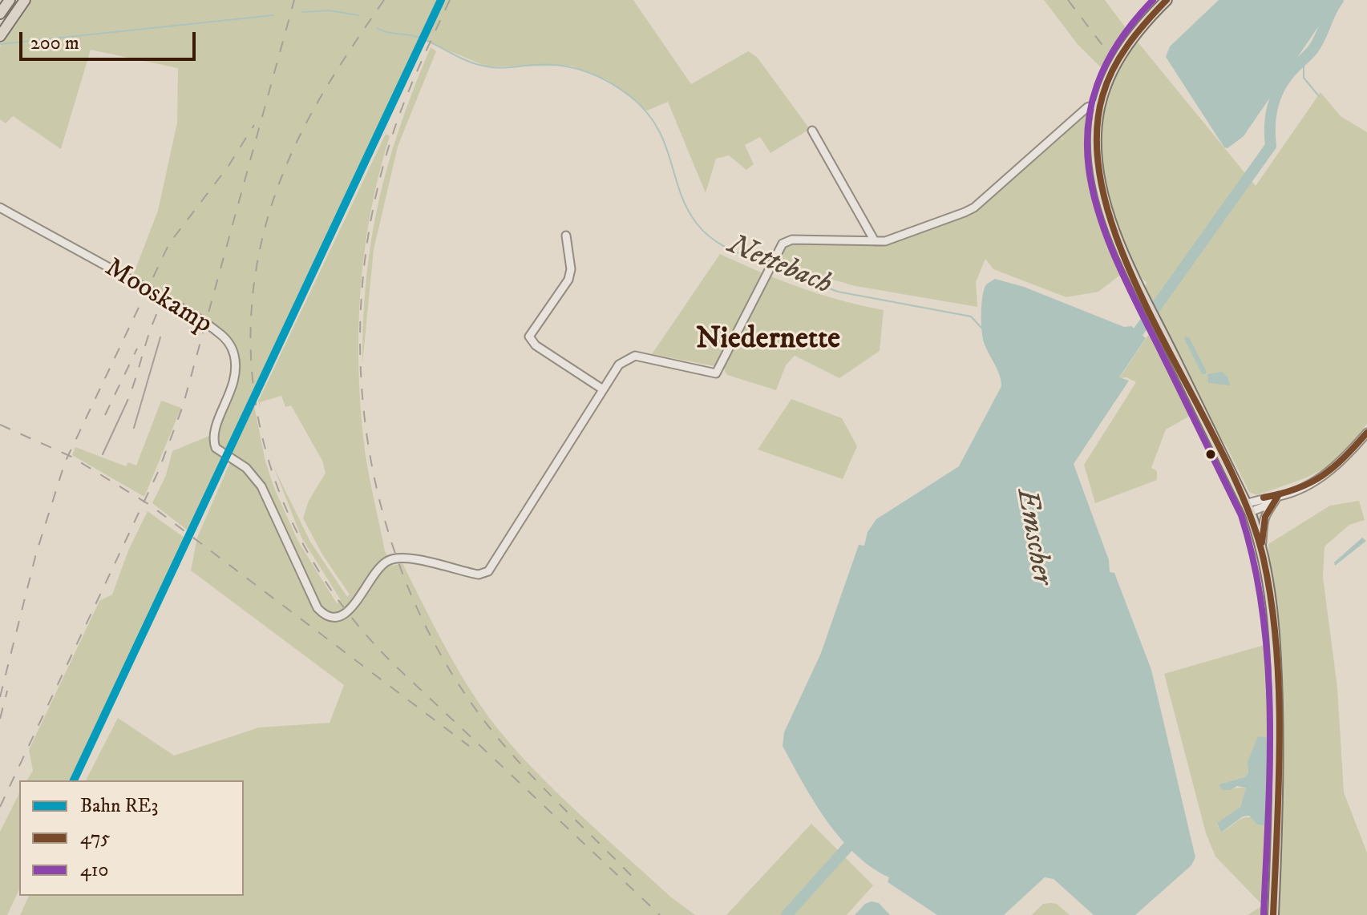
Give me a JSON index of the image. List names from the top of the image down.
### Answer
{
  "streets": {
    "street": ["Mooskamp"]
  },
  "districts": ["Niedernette"],
  "water": ["Nettebach", "Emscher"],
  "lines": ["rail line RE3", "transit line 475", "transit line 410"],
  "legend": ["Bahn RE3", "475", "410"],
  "scale_bar": "200 m"
}
